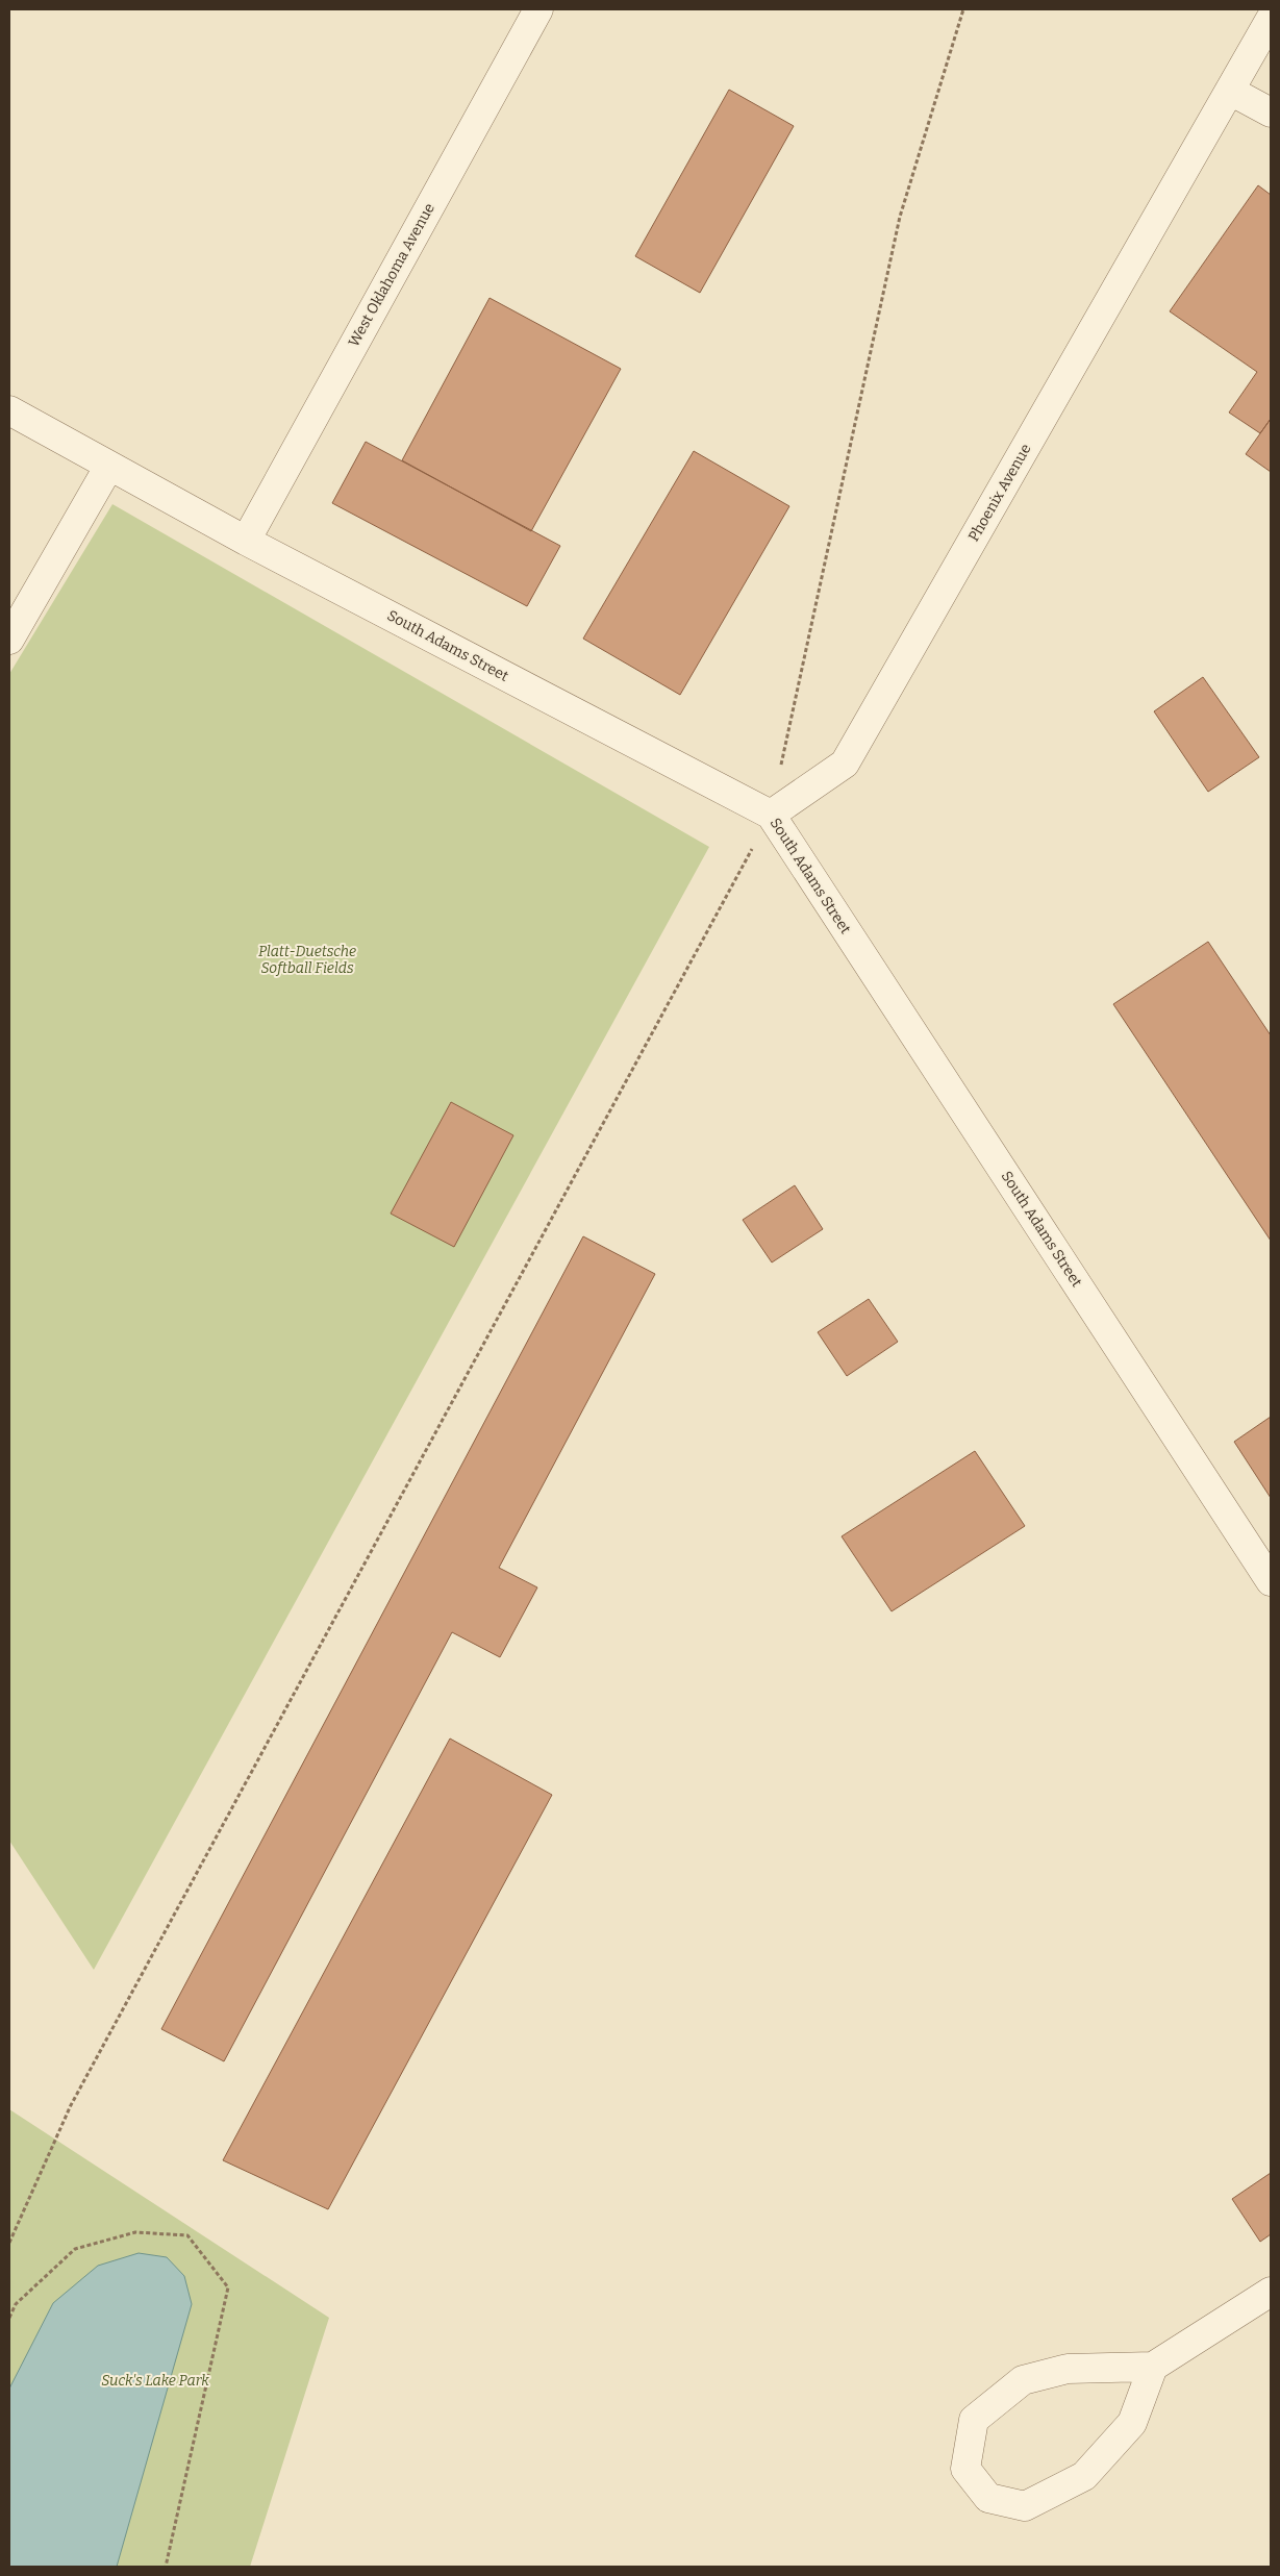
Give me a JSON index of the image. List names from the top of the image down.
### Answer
{
  "streets": {
    "street": ["West Oklahoma Avenue", "Phoenix Avenue", "South Adams Street"]
  },
  "crossings": [
    ["West Oklahoma Avenue", "South Adams Street"],
    ["Phoenix Avenue", "South Adams Street"]
  ],
  "parks": ["Platt-Duetsche Softball Fields", "Suck's Lake Park"]
}
